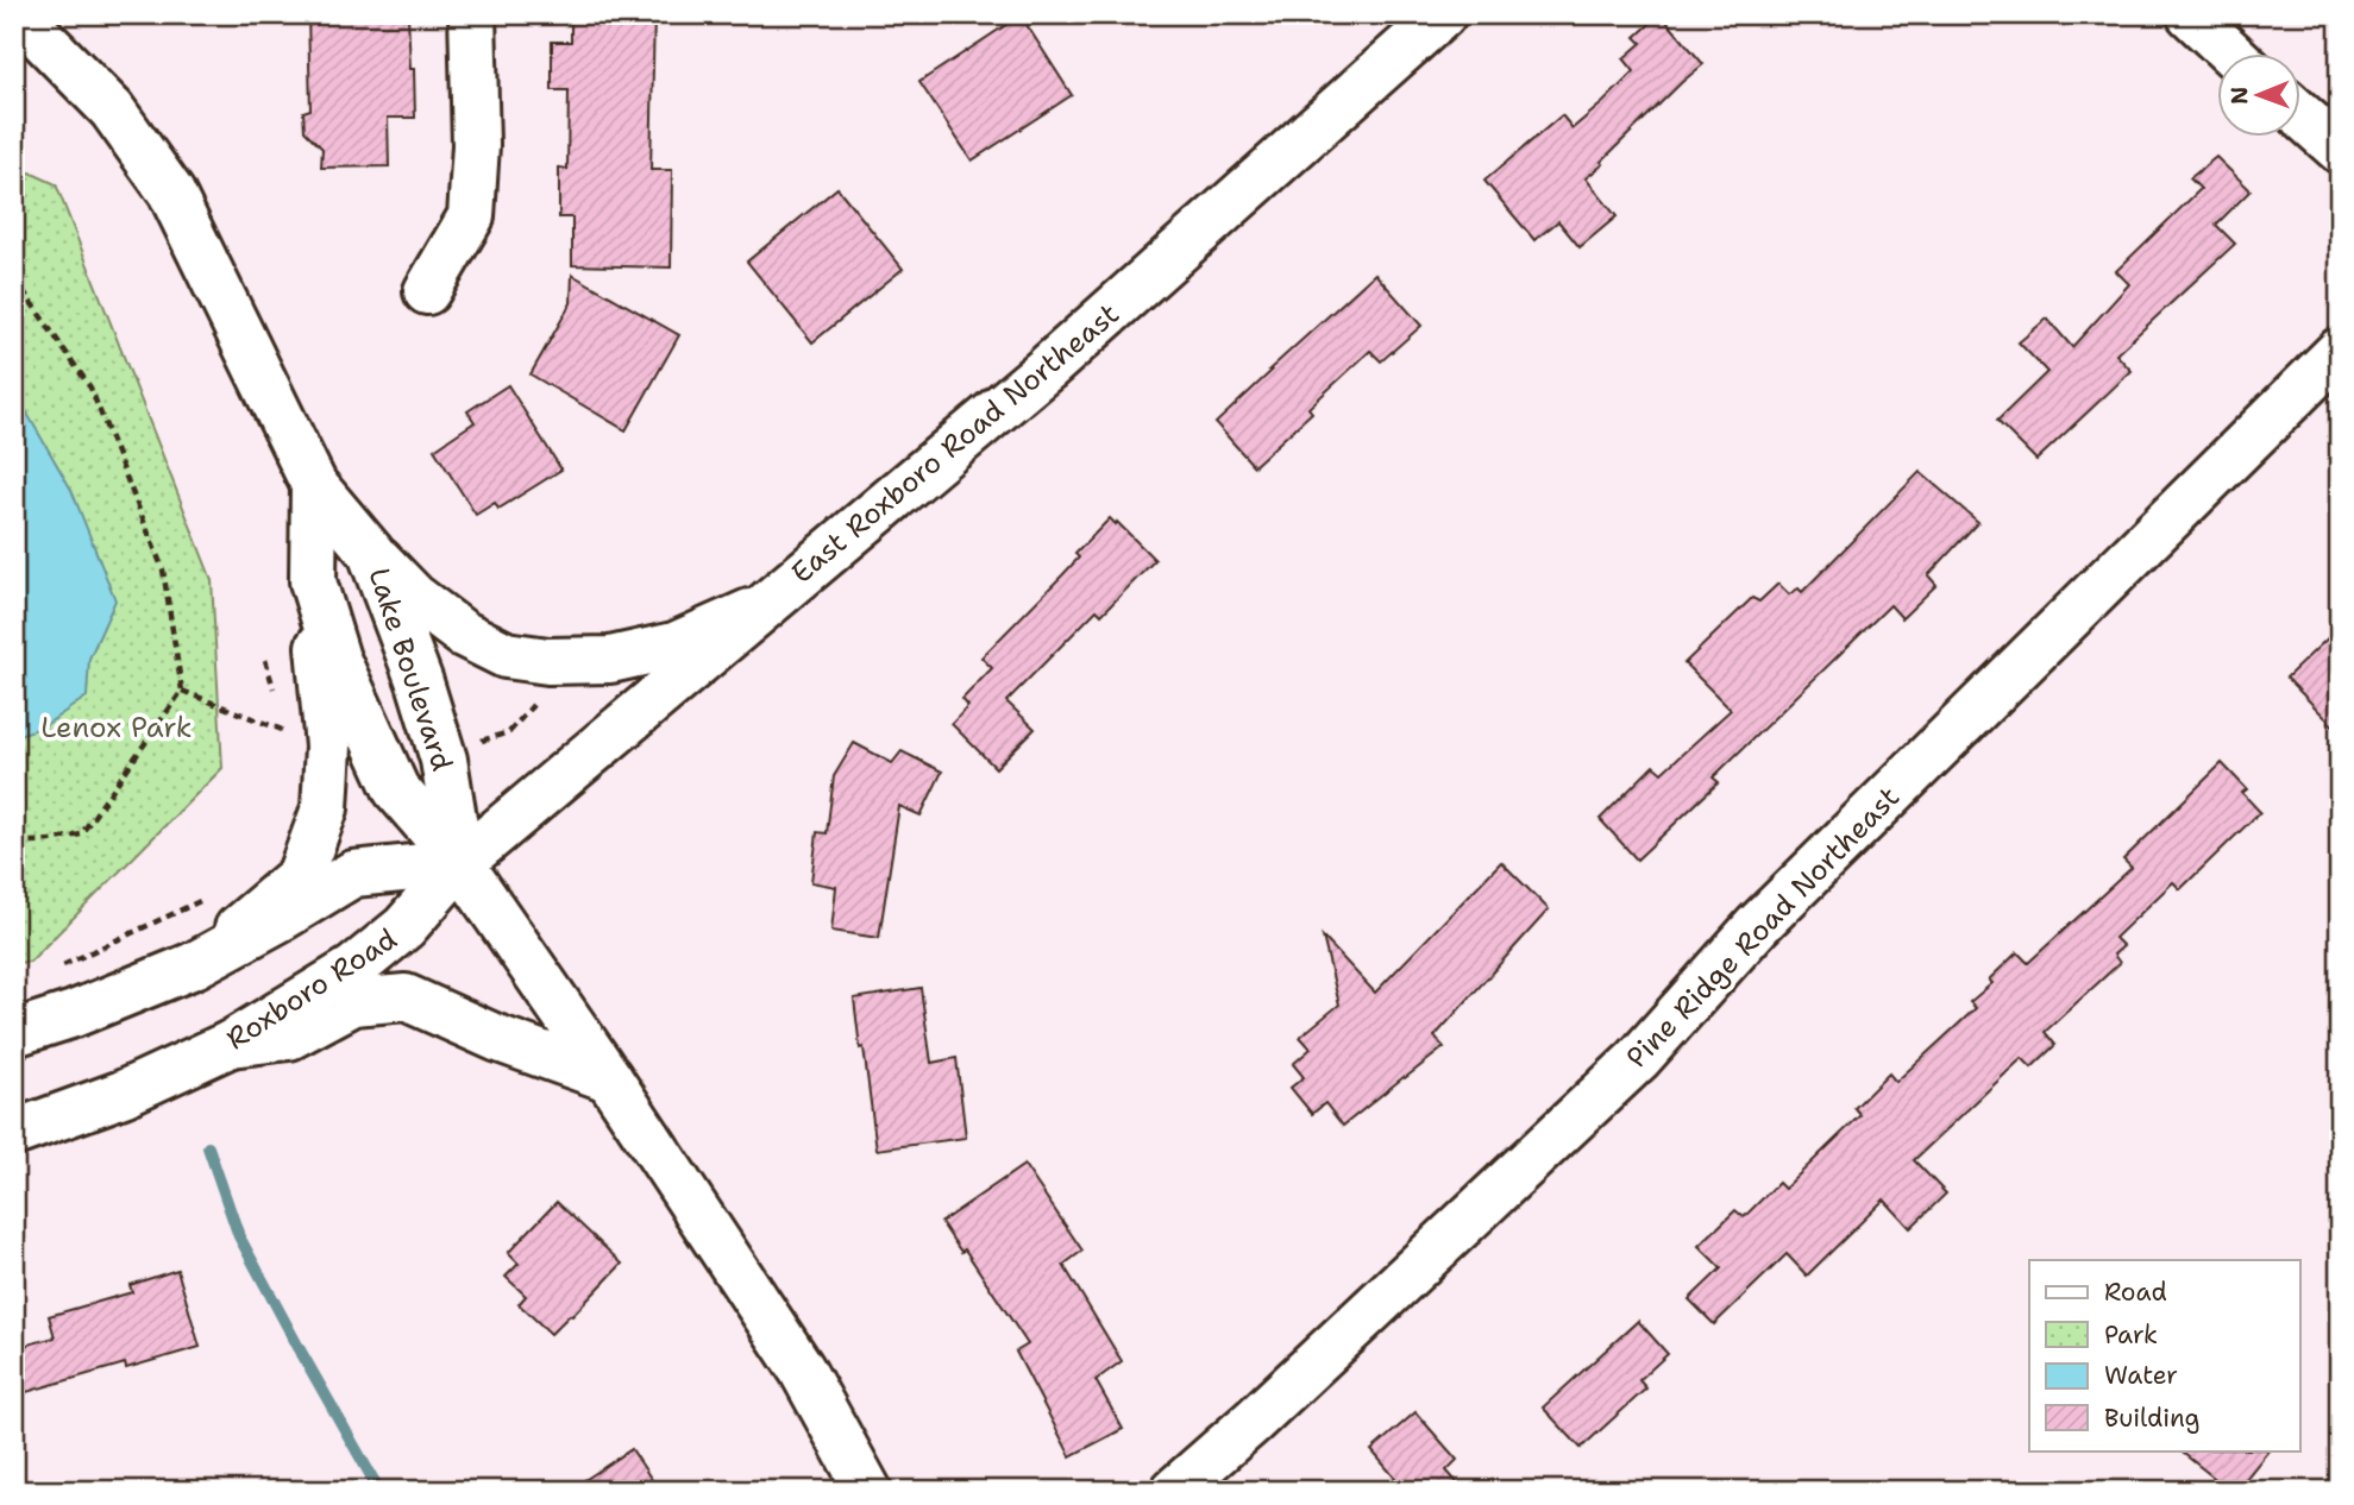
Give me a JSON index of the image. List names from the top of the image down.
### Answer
{
  "streets": {
    "street": [
      "East Roxboro Road Northeast",
      "Lake Boulevard",
      "Pine Ridge Road Northeast",
      "Roxboro Road"
    ]
  },
  "crossings": [
    ["East Roxboro Road Northeast", "Lake Boulevard"],
    ["East Roxboro Road Northeast", "Roxboro Road"],
    ["Lake Boulevard", "Roxboro Road"]
  ],
  "parks": ["Lenox Park"],
  "legend": [
    "Road",
    "Park",
    "Water",
    "Building"
  ],
  "north": "left"
}
